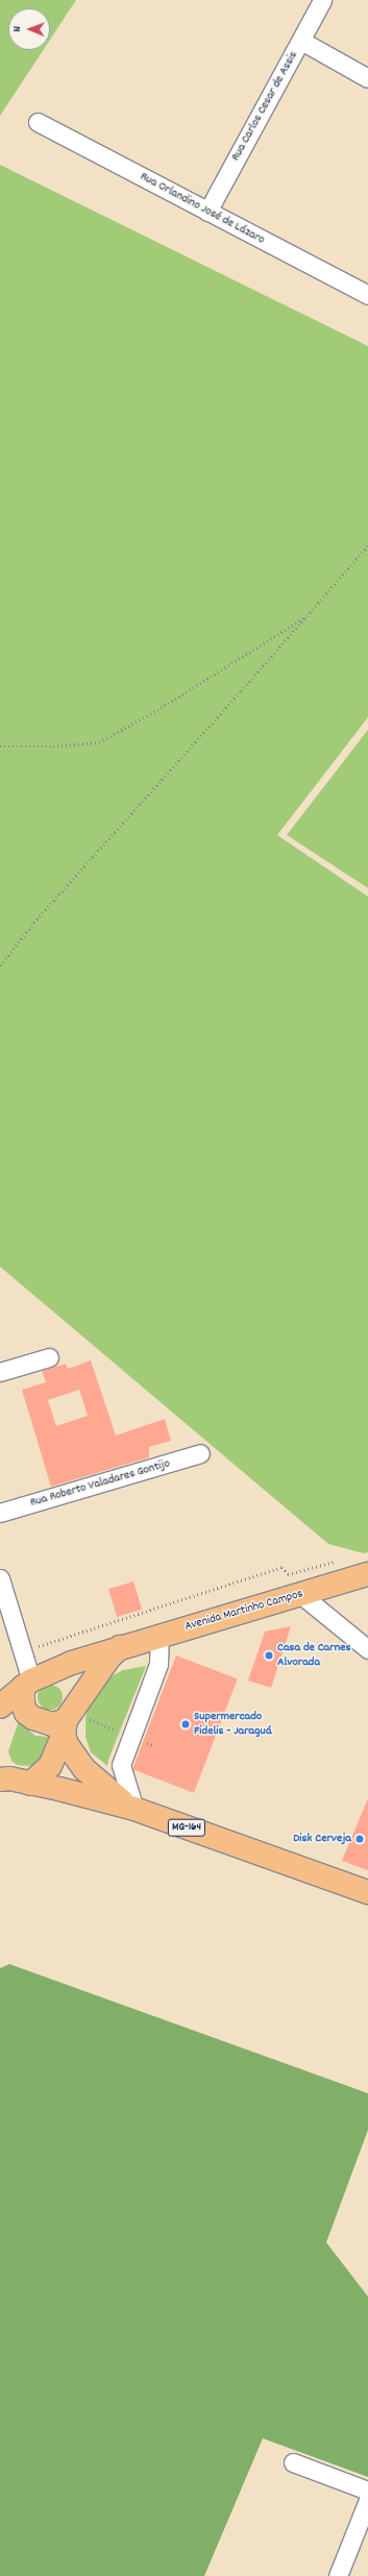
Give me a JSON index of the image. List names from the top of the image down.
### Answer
{
  "streets": {
    "main road": ["Avenida Martinho Campos", "MG-164"],
    "street": ["Rua Carlos Cesar de Assis", "Rua Orlandino José de Lázaro", "Rua Roberto Valadares Gontijo"]
  },
  "crossings": [
    ["Rua Carlos Cesar de Assis", "Rua Orlandino José de Lázaro"]
  ],
  "places": ["Casa de Carnes Alvorada", "Supermercado Fidelis - Jaraguá", "Disk Cerveja"],
  "north": "left"
}
